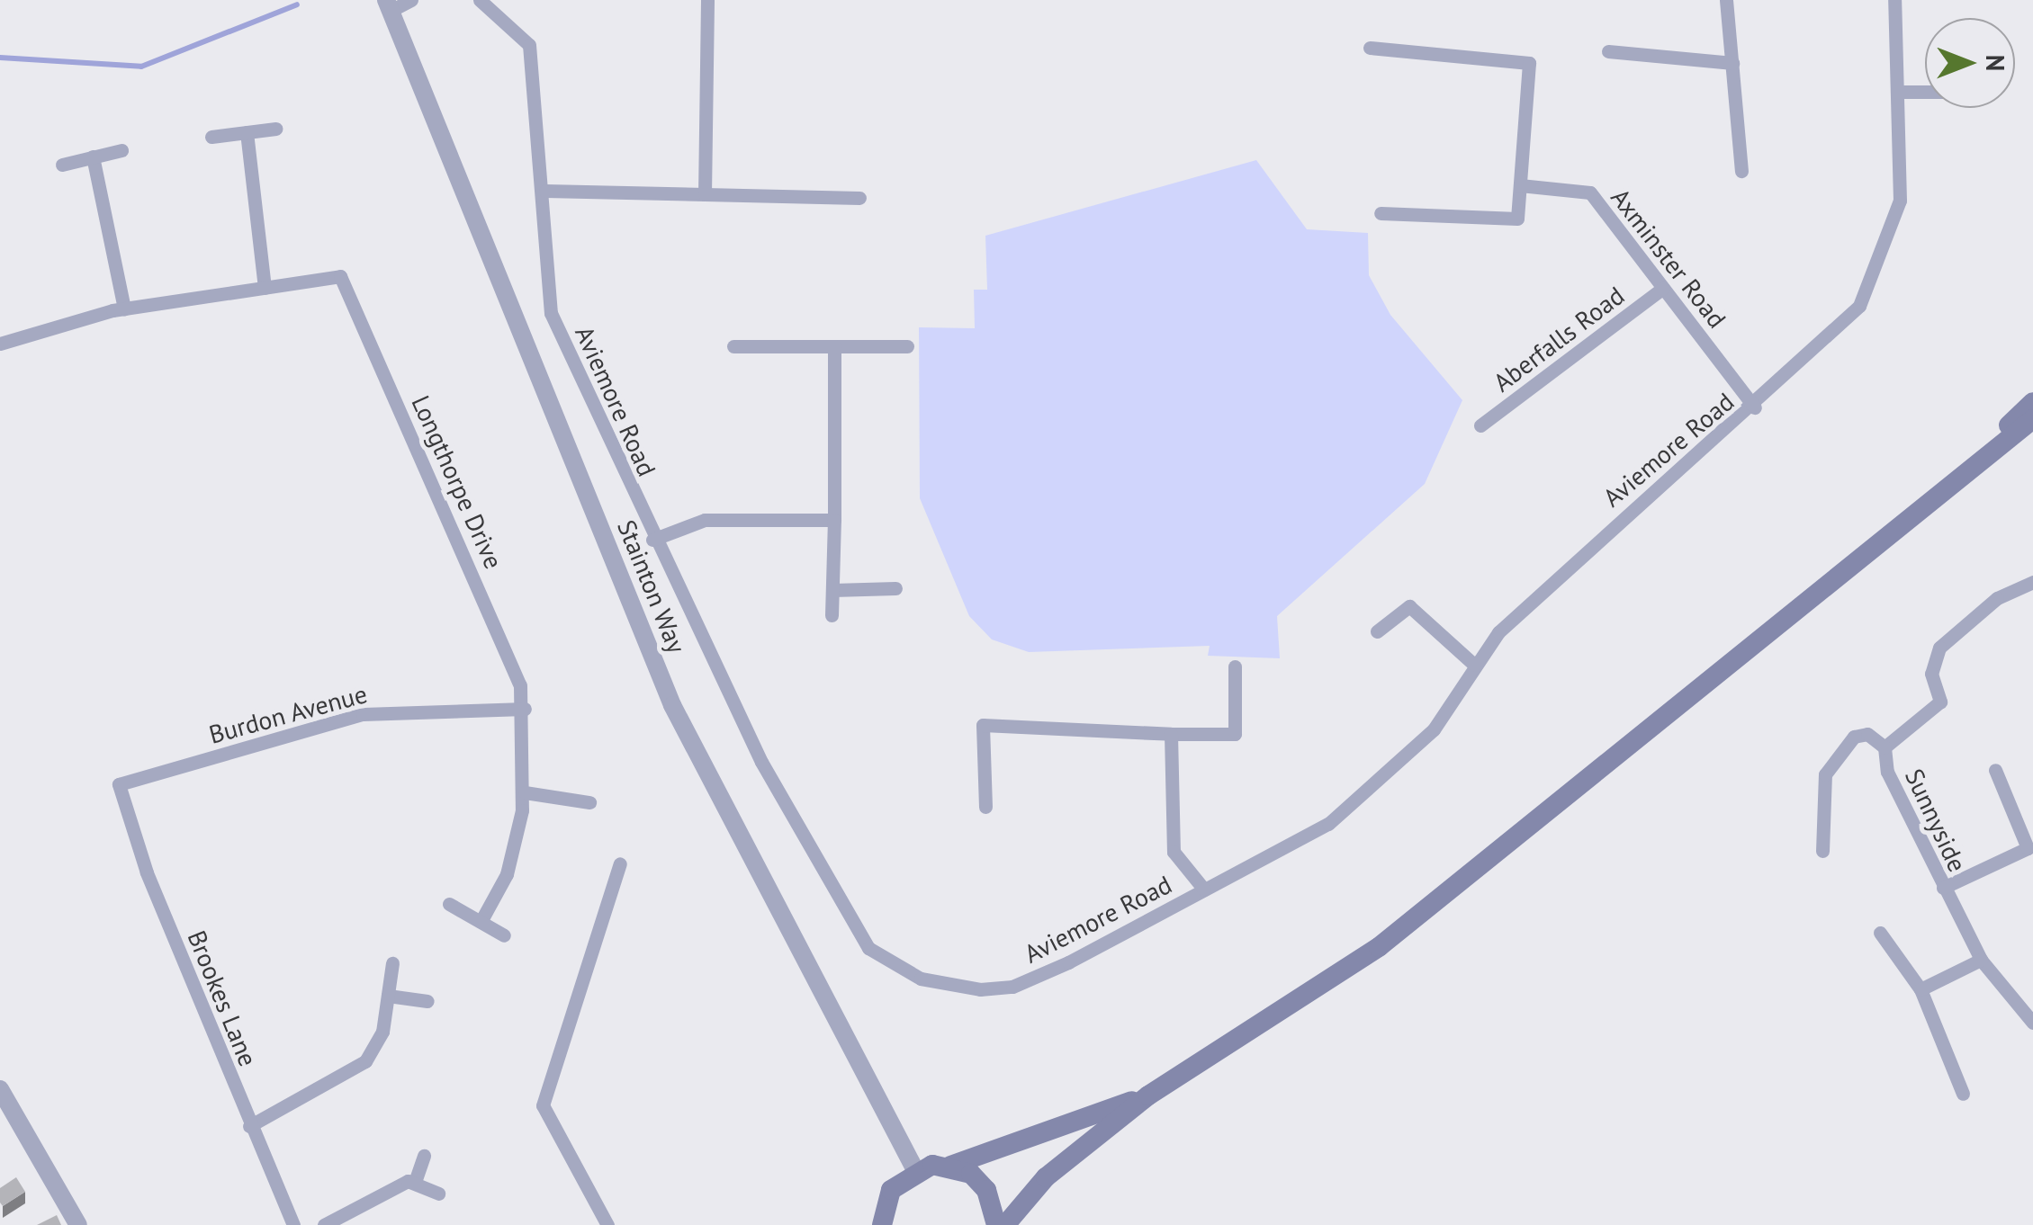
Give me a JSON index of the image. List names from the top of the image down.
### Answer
{
  "streets": {
    "street": [
      "Axminster Road",
      "Aberfalls Road",
      "Aviemore Road",
      "Longthorpe Drive",
      "Stainton Way",
      "Burdon Avenue",
      "Sunnyside",
      "Brookes Lane"
    ]
  },
  "crossings": [
    ["Axminster Road", "Aberfalls Road"],
    ["Axminster Road", "Aviemore Road"],
    ["Longthorpe Drive", "Burdon Avenue"],
    ["Burdon Avenue", "Brookes Lane"]
  ],
  "north": "right"
}
